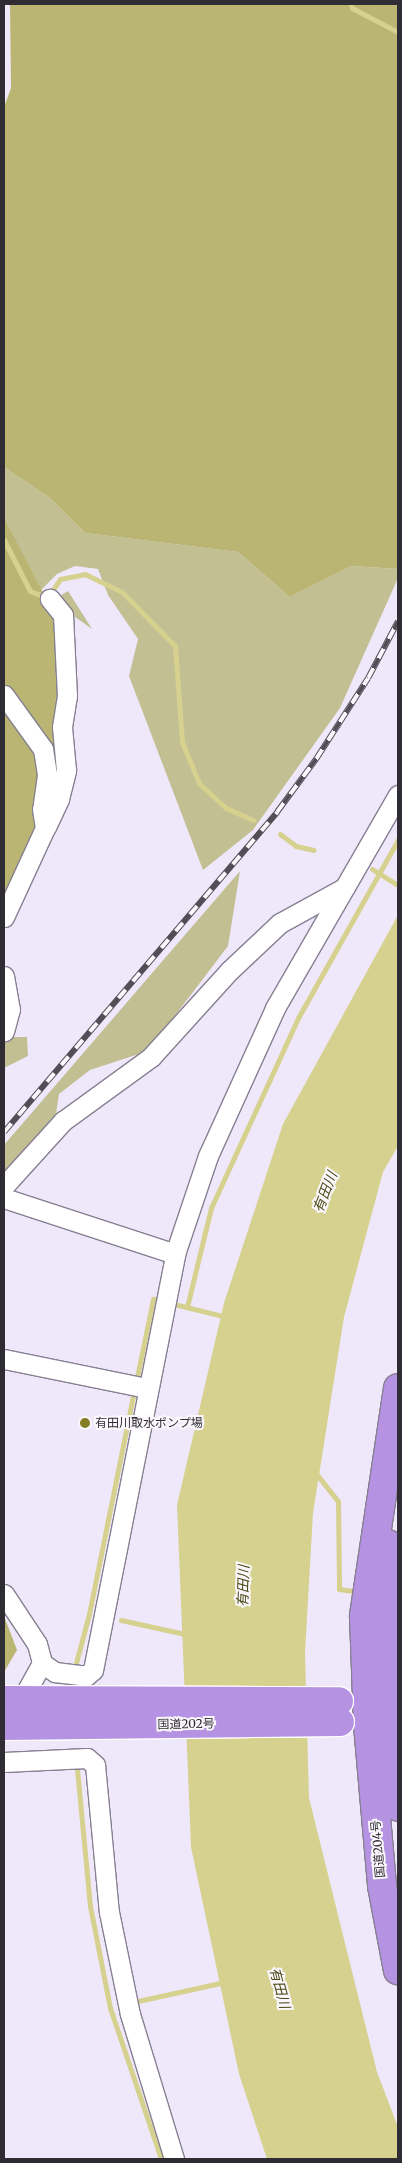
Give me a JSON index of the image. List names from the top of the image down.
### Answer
{
  "streets": {
    "highway": ["国道202号", "国道204号"]
  },
  "crossings": [
    ["国道202号", "国道204号"]
  ],
  "water": ["有田川"],
  "places": ["有田川取水ポンプ場"]
}
